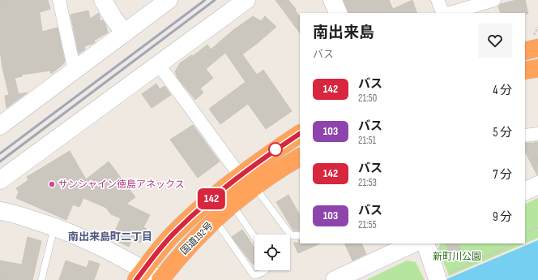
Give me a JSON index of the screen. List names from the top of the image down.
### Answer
{
  "streets": {
    "highway": ["国道192号"]
  },
  "districts": ["南出来島町二丁目"],
  "parks": ["新町川公園"],
  "places": ["サンシャイン徳島アネックス"],
  "lines": ["bus line 142"],
  "page": {
    "on_map": "142",
    "heading": ["南出来島", "バス"],
    "list": [
      {
        "mark": "142",
        "name": "バス",
        "note": "21:50",
        "value": "4 分"
      },
      {
        "mark": "103",
        "name": "バス",
        "note": "21:51",
        "value": "5 分"
      },
      {
        "mark": "142",
        "name": "バス",
        "note": "21:53",
        "value": "7 分"
      },
      {
        "mark": "103",
        "name": "バス",
        "note": "21:55",
        "value": "9 分"
      }
    ]
  }
}
